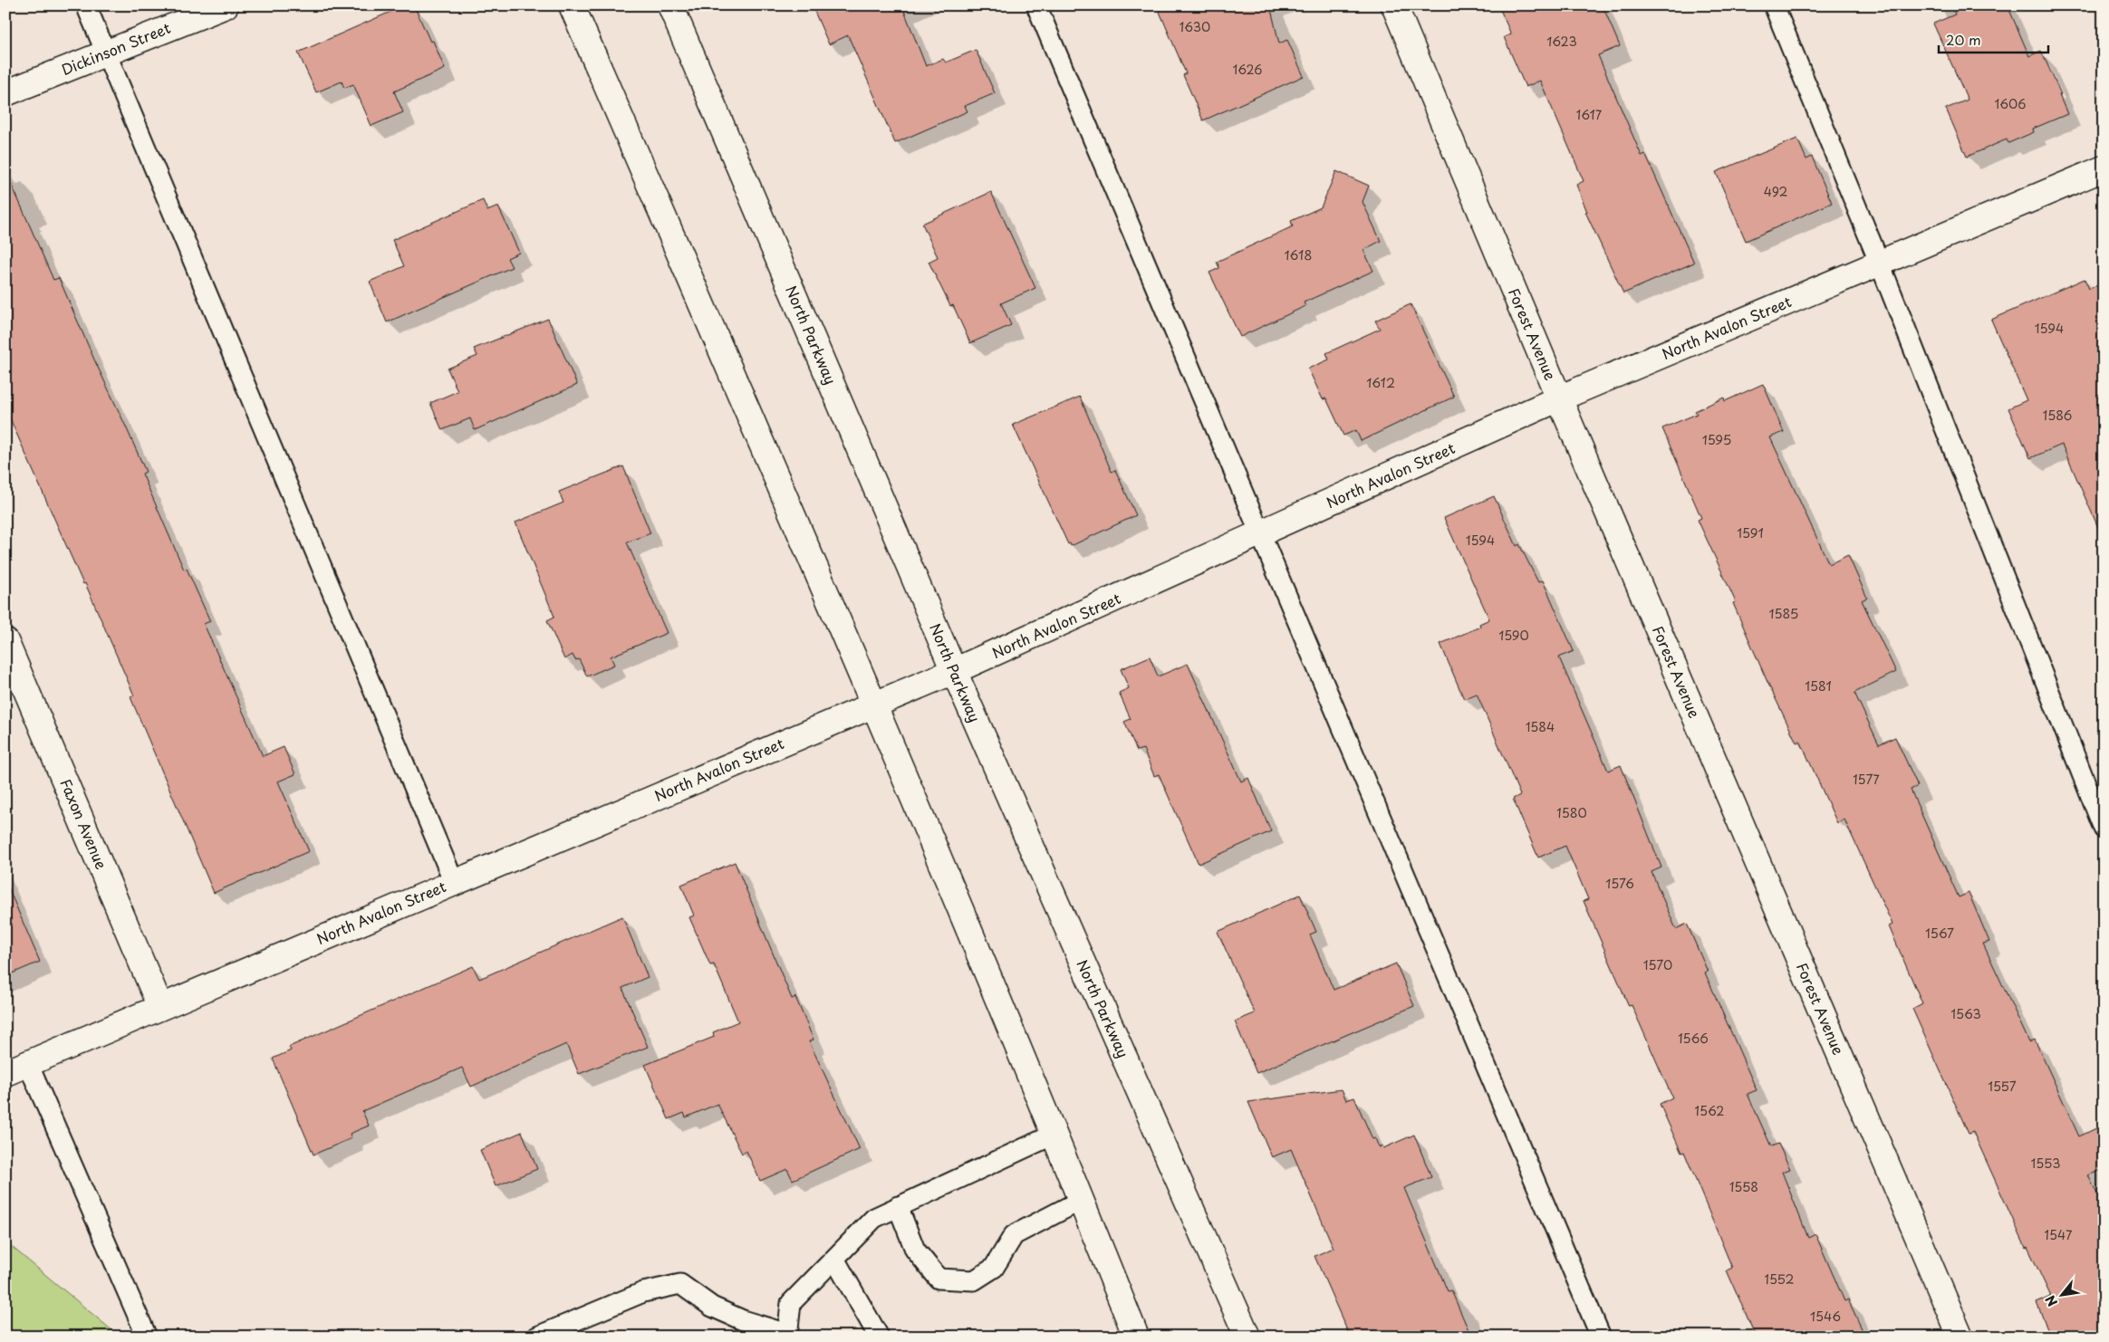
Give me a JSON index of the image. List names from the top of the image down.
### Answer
{
  "streets": {
    "street": [
      "Dickinson Street",
      "North Avalon Street",
      "Forest Avenue",
      "North Parkway",
      "Faxon Avenue"
    ]
  },
  "crossings": [
    ["North Avalon Street", "Forest Avenue"],
    ["North Avalon Street", "North Parkway"],
    ["North Avalon Street", "Faxon Avenue"]
  ],
  "house_numbers": [
    "1630",
    "1623",
    "1626",
    "1606",
    "1617",
    "492",
    "1618",
    "1594",
    "1612",
    "1586",
    "1595",
    "1591",
    "1594",
    "1585",
    "1590",
    "1581",
    "1584",
    "1577",
    "1580",
    "1576",
    "1567",
    "1570",
    "1563",
    "1566",
    "1557",
    "1562",
    "1553",
    "1558",
    "1547",
    "1552",
    "1546"
  ],
  "scale_bar": "20 m",
  "north": "bottom left"
}
